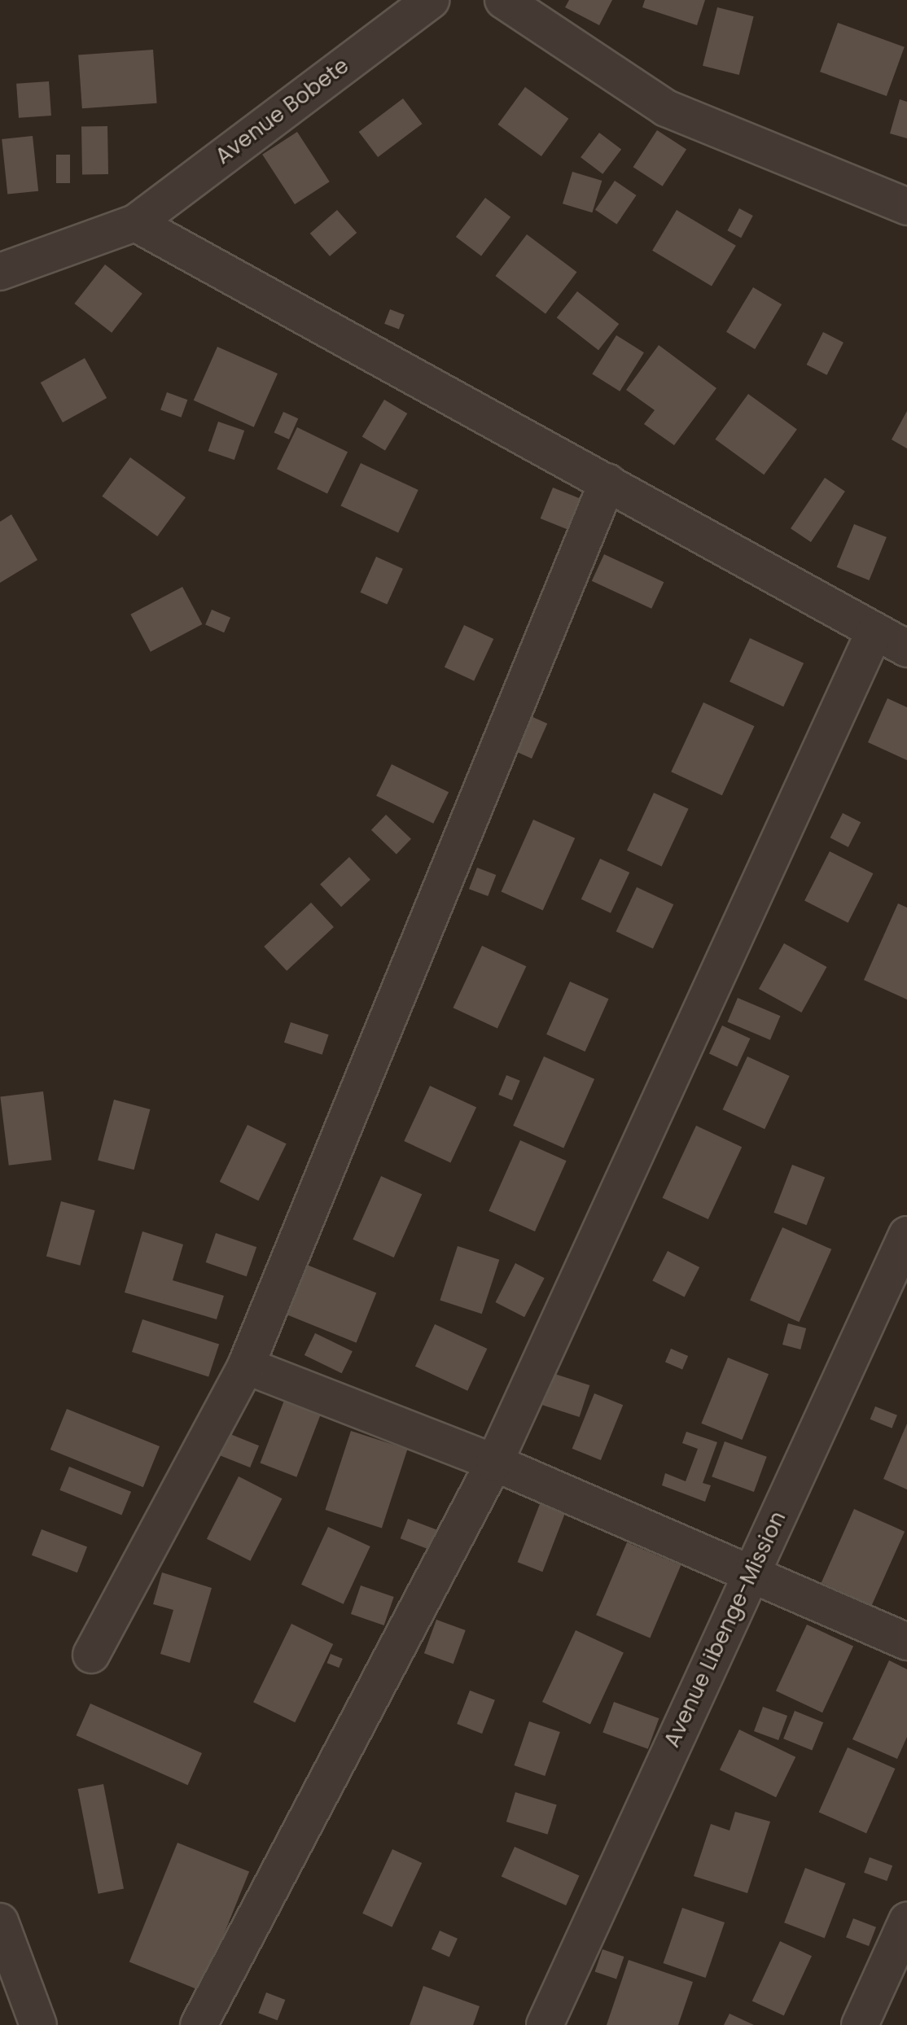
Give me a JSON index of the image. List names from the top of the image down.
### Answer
{
  "streets": {
    "street": ["Avenue Bobete", "Avenue Libenge-Mission"]
  }
}
